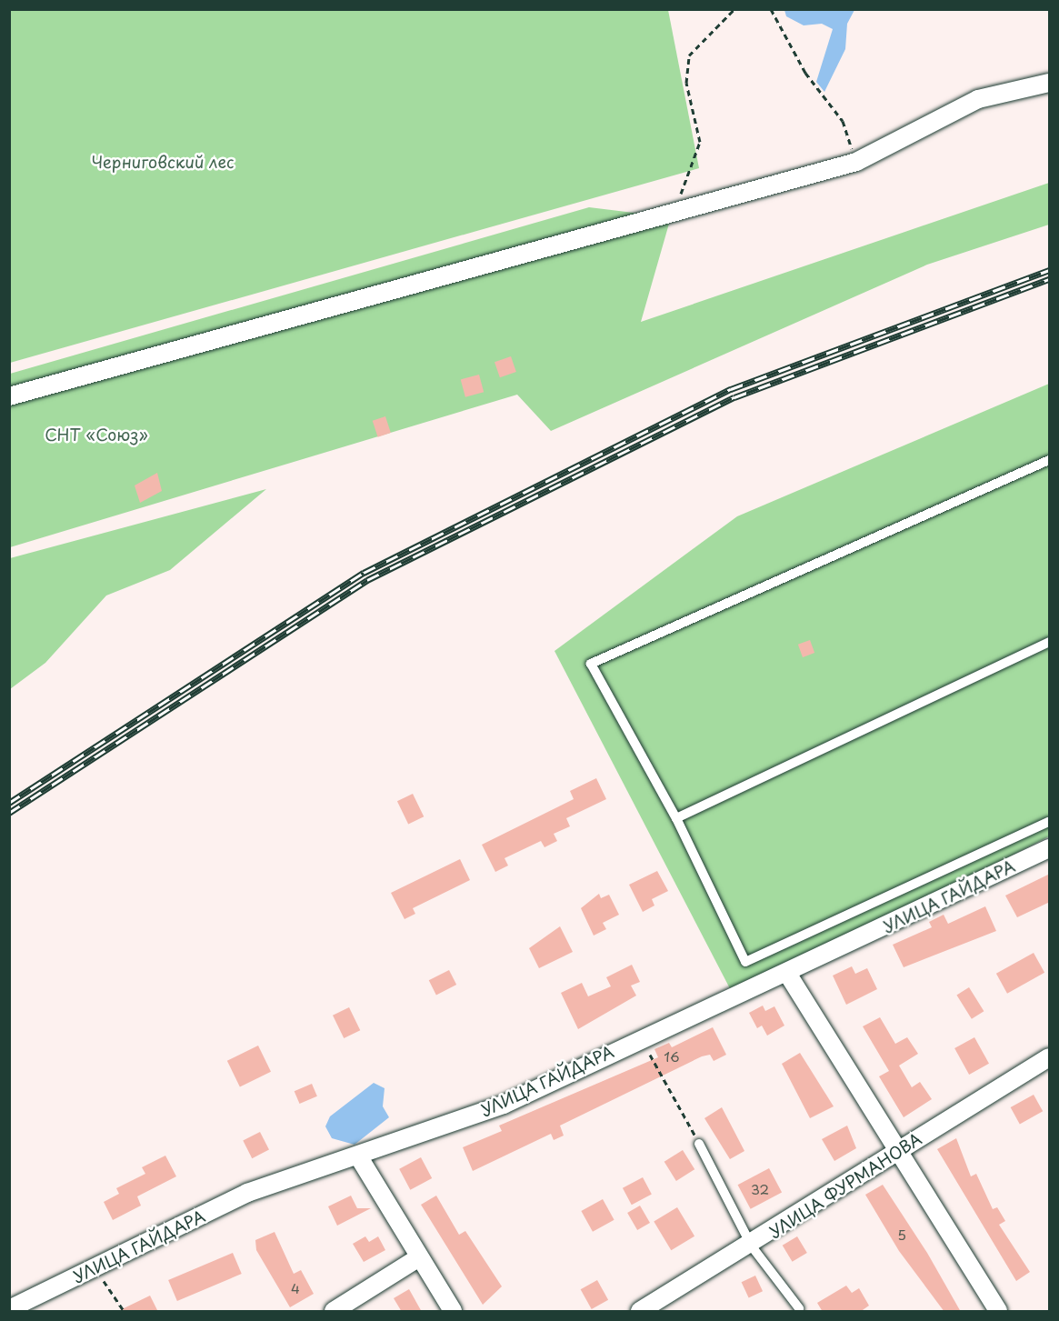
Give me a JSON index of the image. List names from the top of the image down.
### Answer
{
  "streets": {
    "street": ["УЛИЦА ГАЙДАРА", "УЛИЦА ФУРМАНОВА"]
  },
  "parks": ["Черниговский лес", "СНТ «Союз»"],
  "house_numbers": [
    "16",
    "32",
    "5",
    "4"
  ]
}
